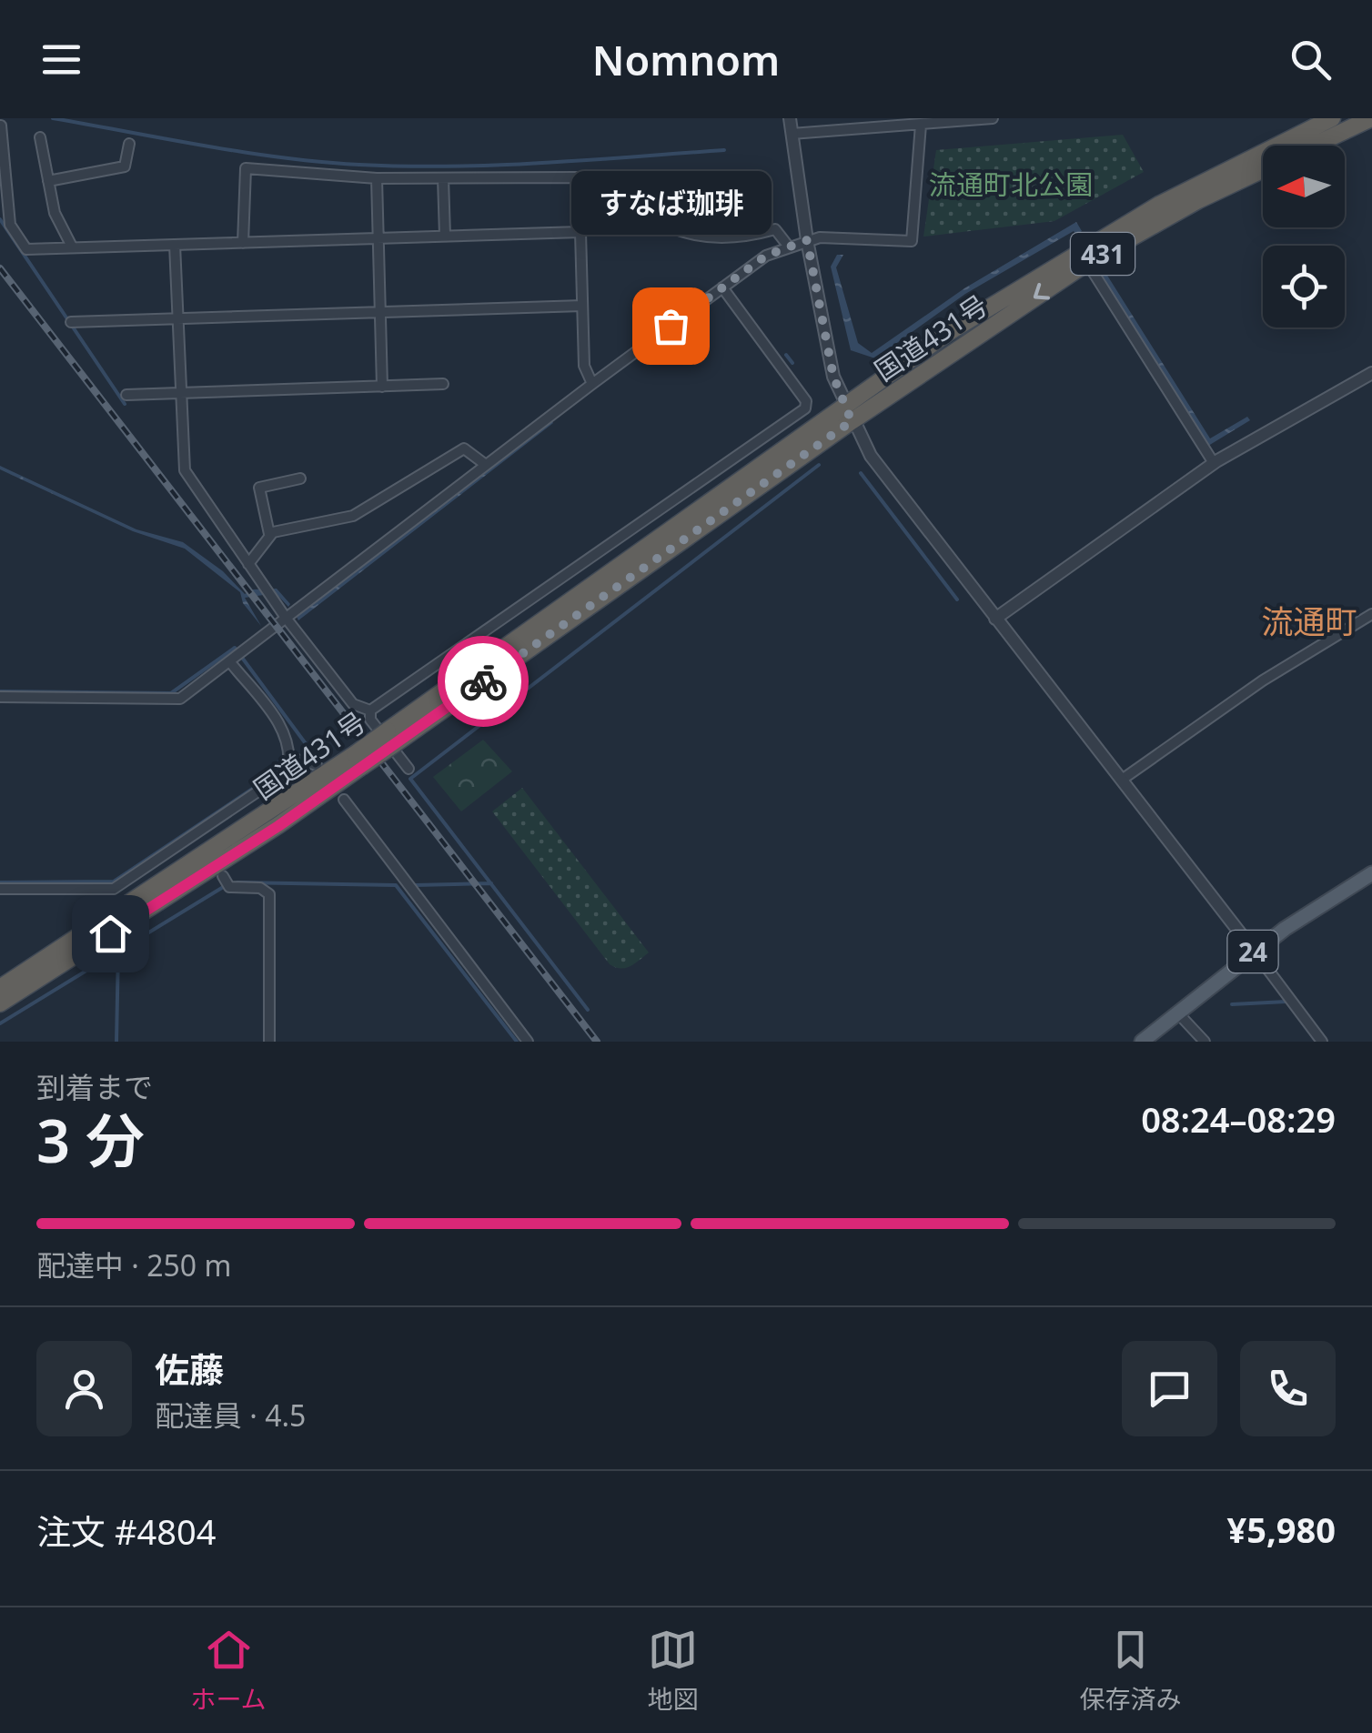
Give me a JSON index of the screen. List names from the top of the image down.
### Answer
{
  "streets": {
    "highway": ["431", "国道431号"],
    "main road": ["24"]
  },
  "districts": ["流通町"],
  "parks": ["流通町北公園"],
  "places": ["すなば珈琲"],
  "north": "left",
  "page": {
    "header": "Nomnom",
    "bubble": "すなば珈琲",
    "heading": ["3 分", "到着まで", "08:24–08:29"],
    "panel": [
      "佐藤",
      "配達員 · 4.5",
      "注文 #4804",
      "¥5,980"
    ],
    "bar": "配達中 · 250 m",
    "tabs": ["ホーム", "地図", "保存済み"]
  }
}
